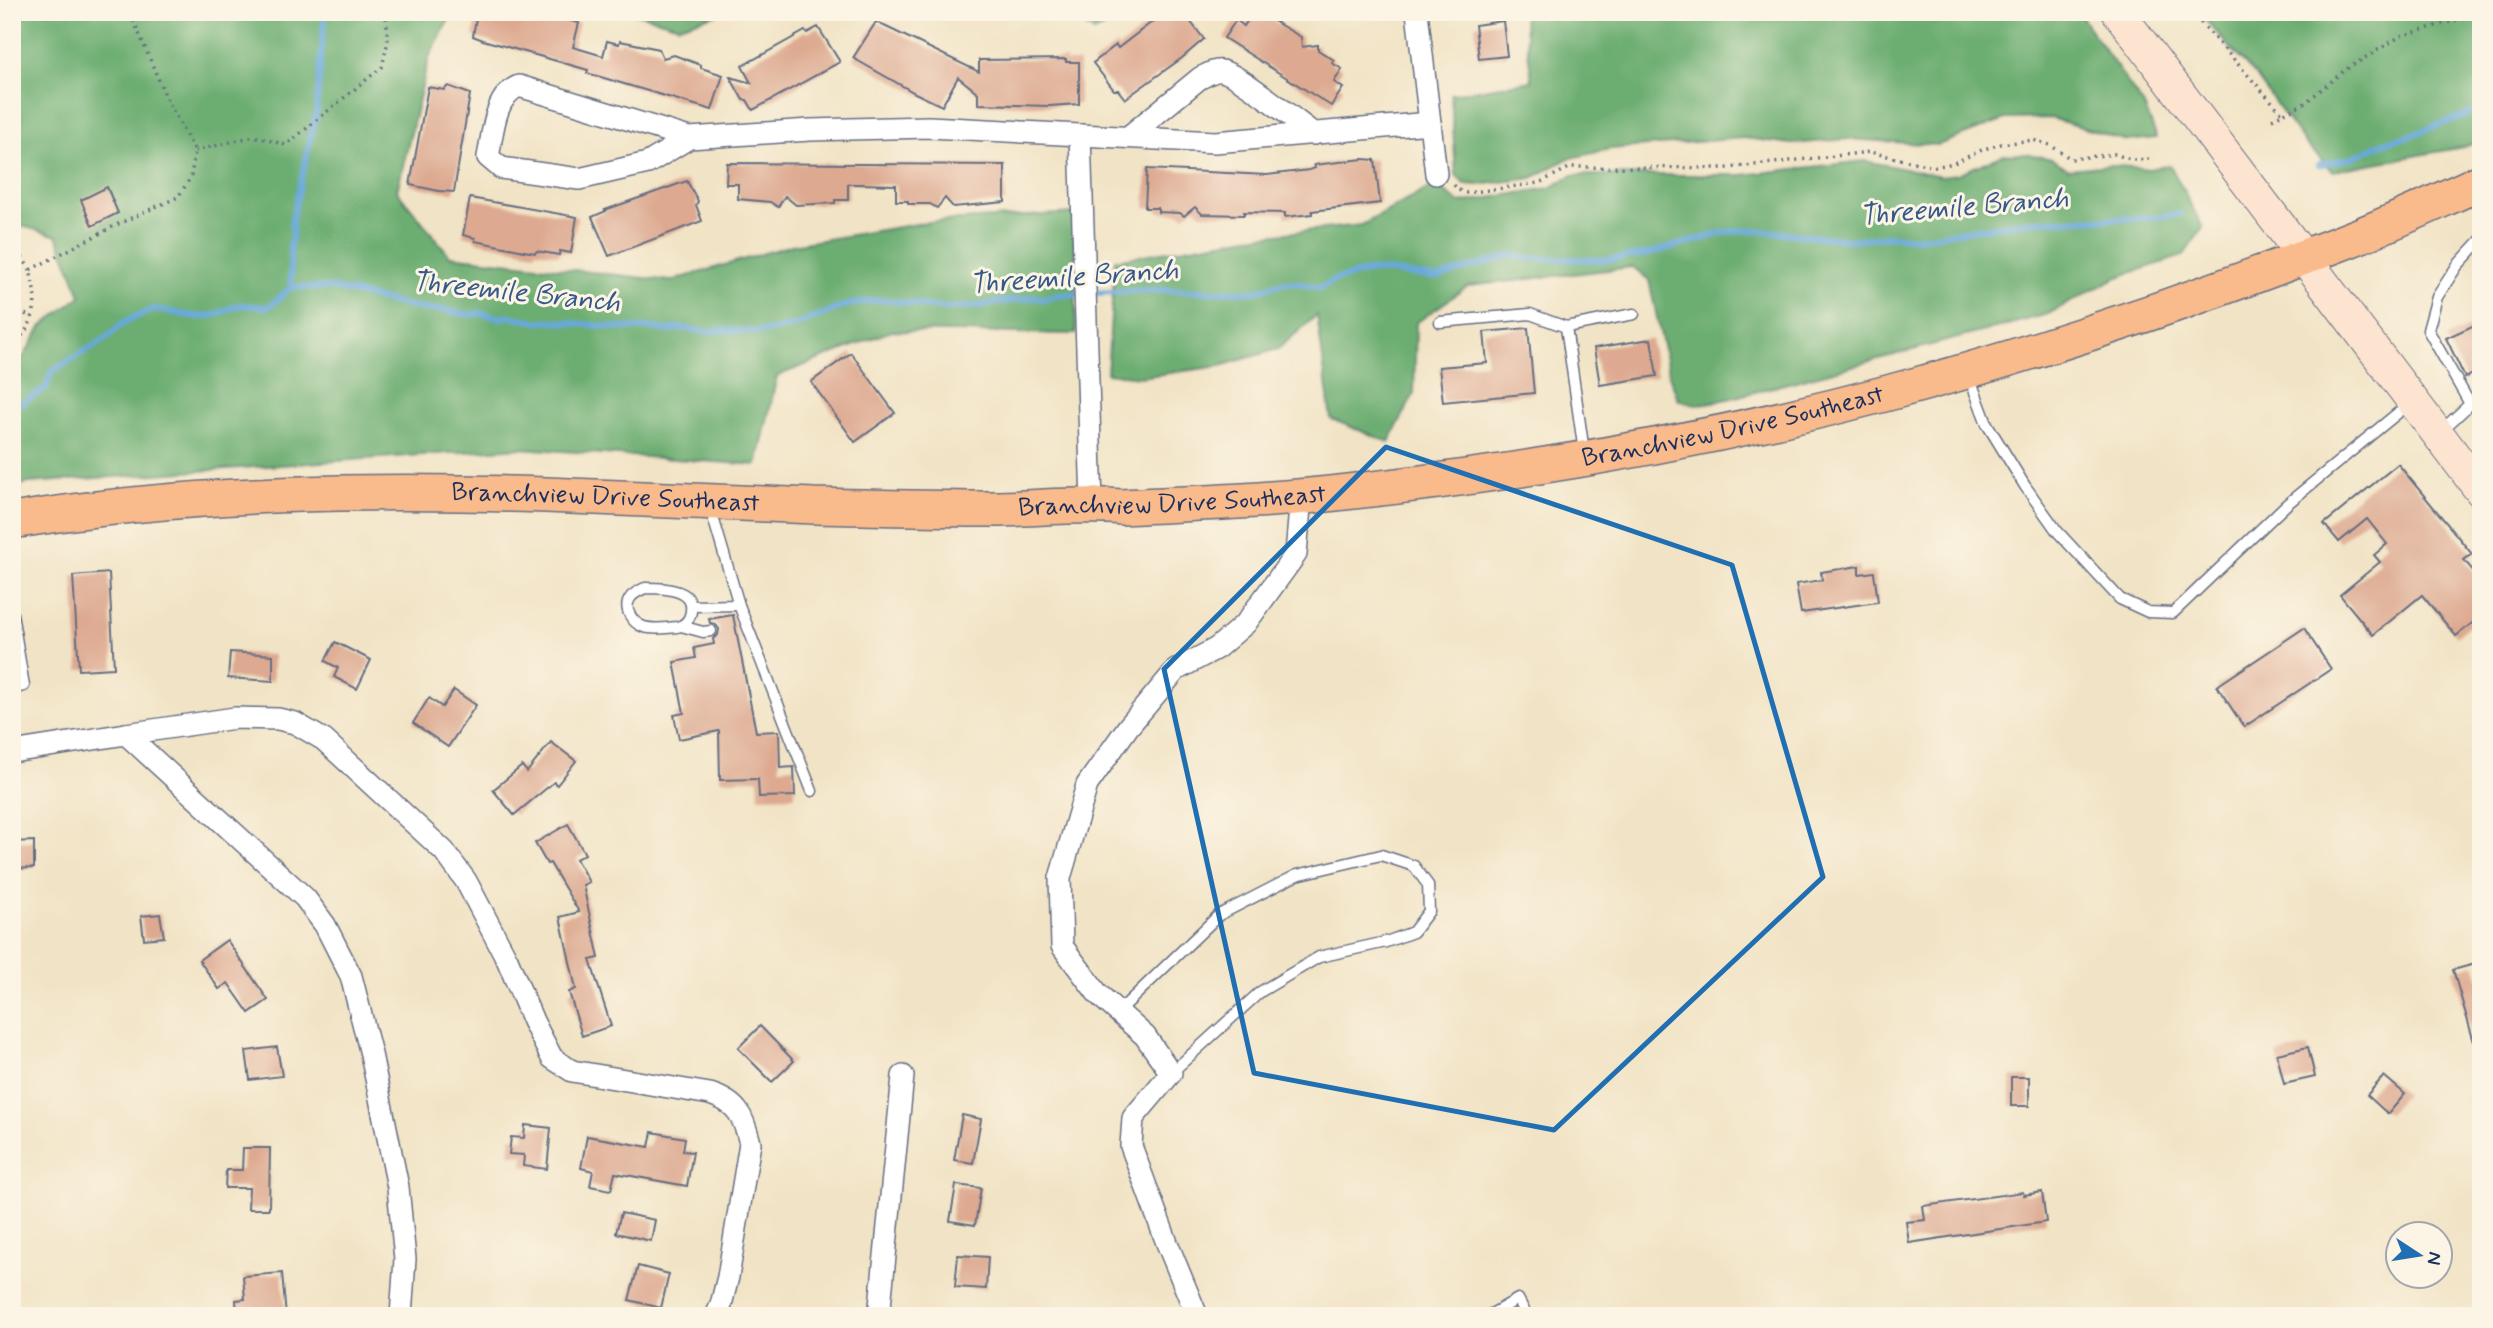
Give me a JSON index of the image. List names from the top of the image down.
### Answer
{
  "streets": {
    "main road": ["Branchview Drive Southeast"]
  },
  "water": ["Threemile Branch"],
  "north": "right"
}
